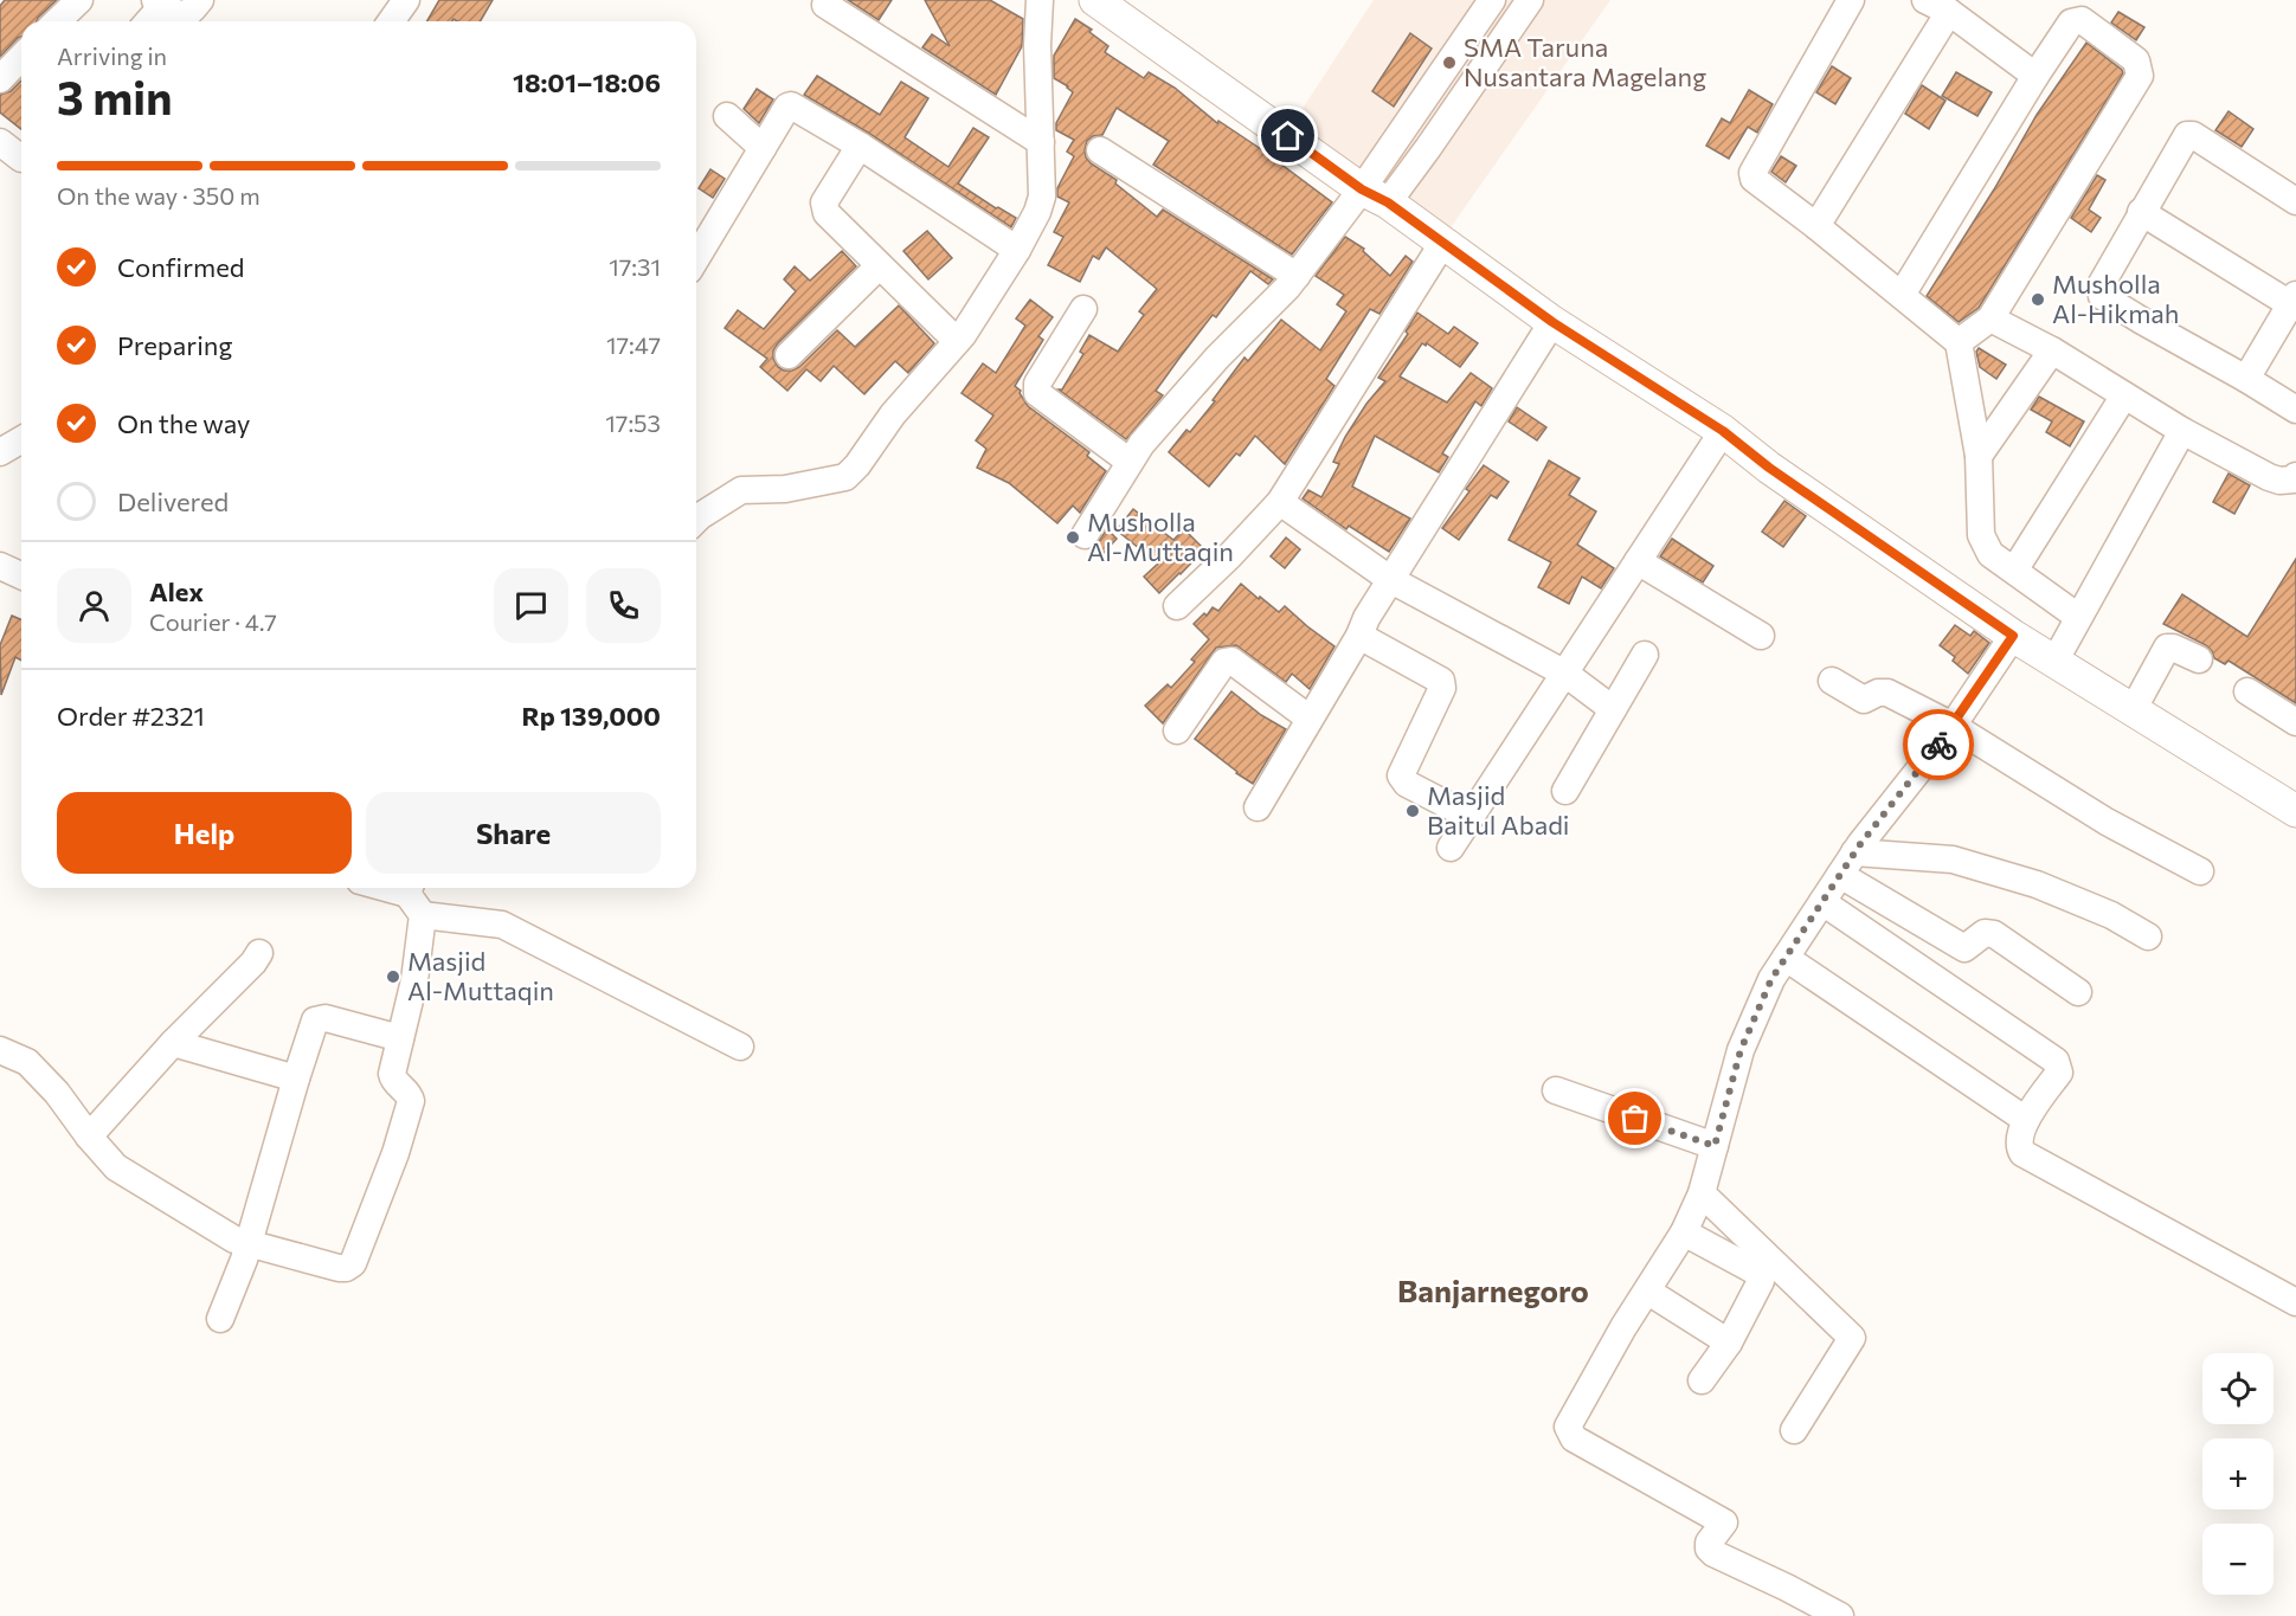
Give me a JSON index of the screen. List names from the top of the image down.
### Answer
{
  "districts": ["Banjarnegoro"],
  "places": [
    "SMA Taruna Nusantara Magelang",
    "Musholla Al-Hikmah",
    "Musholla Al-Muttaqin",
    "Masjid Baitul Abadi",
    "Masjid Al-Muttaqin"
  ],
  "page": {
    "heading": ["3 min", "Arriving in", "18:01–18:06"],
    "panel": [
      "Alex",
      "Courier · 4.7",
      "Order #2321",
      "Rp 139,000"
    ],
    "bar": "On the way · 350 m",
    "list": [
      ["Confirmed", "17:31"],
      ["Preparing", "17:47"],
      ["On the way", "17:53"],
      "Delivered"
    ],
    "buttons": ["Help", "Share"],
    "map_buttons": ["+", "−"]
  }
}
